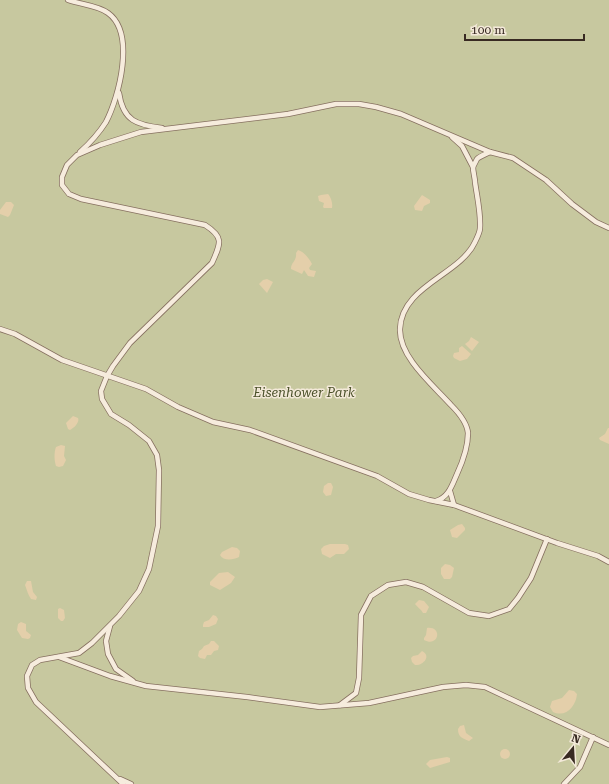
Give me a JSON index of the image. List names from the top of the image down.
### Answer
{
  "parks": ["Eisenhower Park"],
  "scale_bar": "100 m",
  "north": "top"
}
